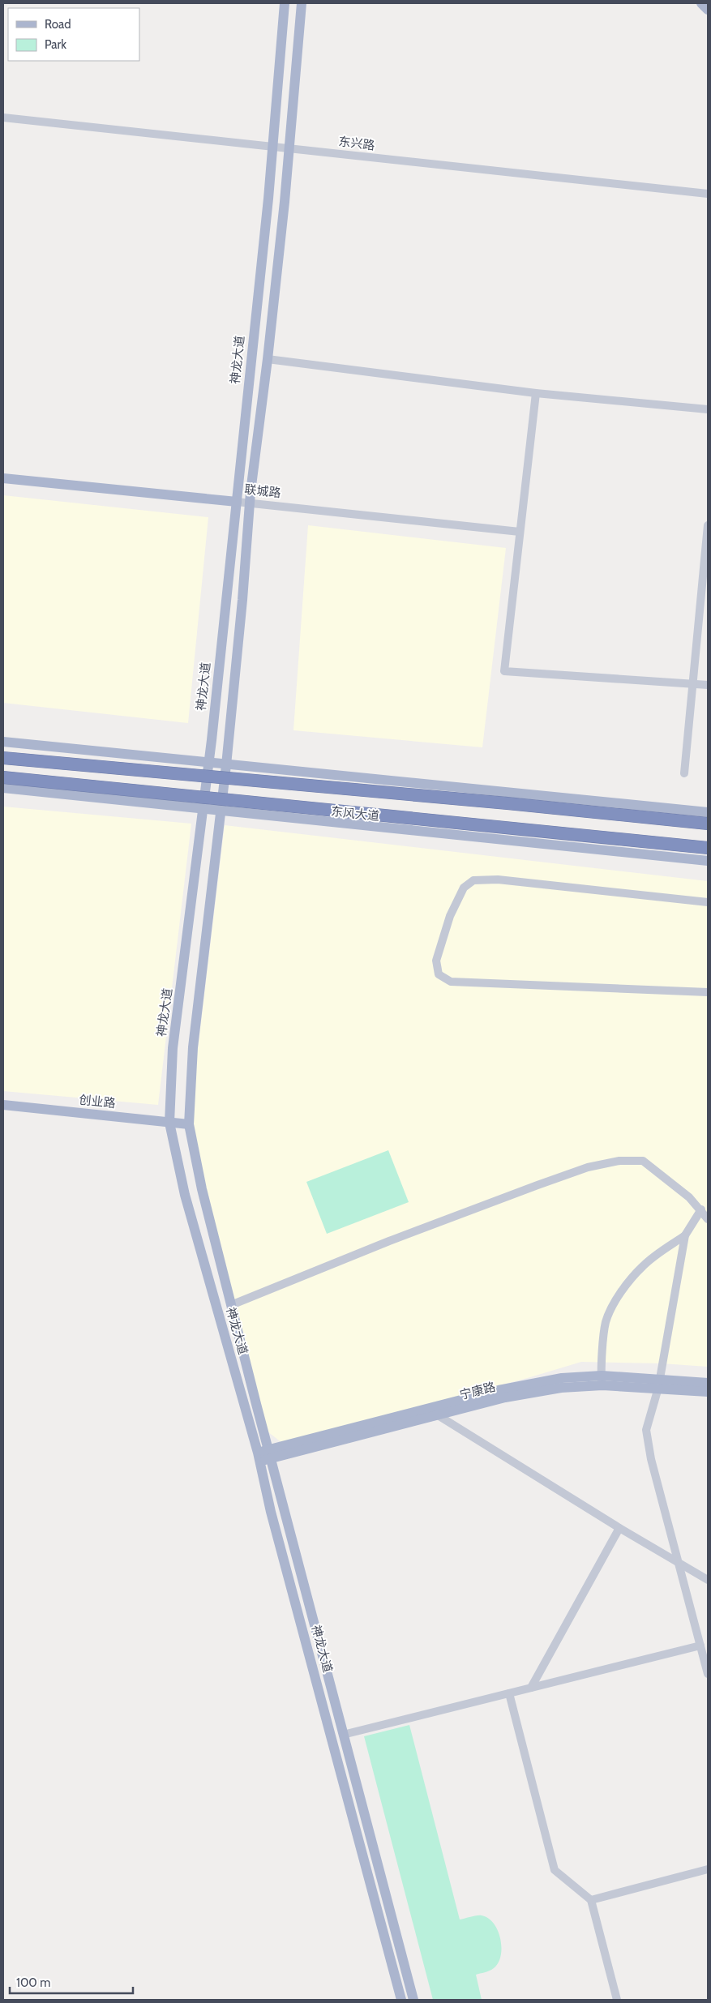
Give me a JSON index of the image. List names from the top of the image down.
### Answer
{
  "streets": {
    "highway": ["东风大道"],
    "main road": [
      "神龙大道",
      "联城路",
      "创业路",
      "宁康路"
    ],
    "street": ["东兴路"]
  },
  "crossings": [
    ["东兴路", "神龙大道"],
    ["神龙大道", "联城路"],
    ["神龙大道", "创业路"],
    ["神龙大道", "宁康路"]
  ],
  "legend": ["Road", "Park"],
  "scale_bar": "100 m"
}
